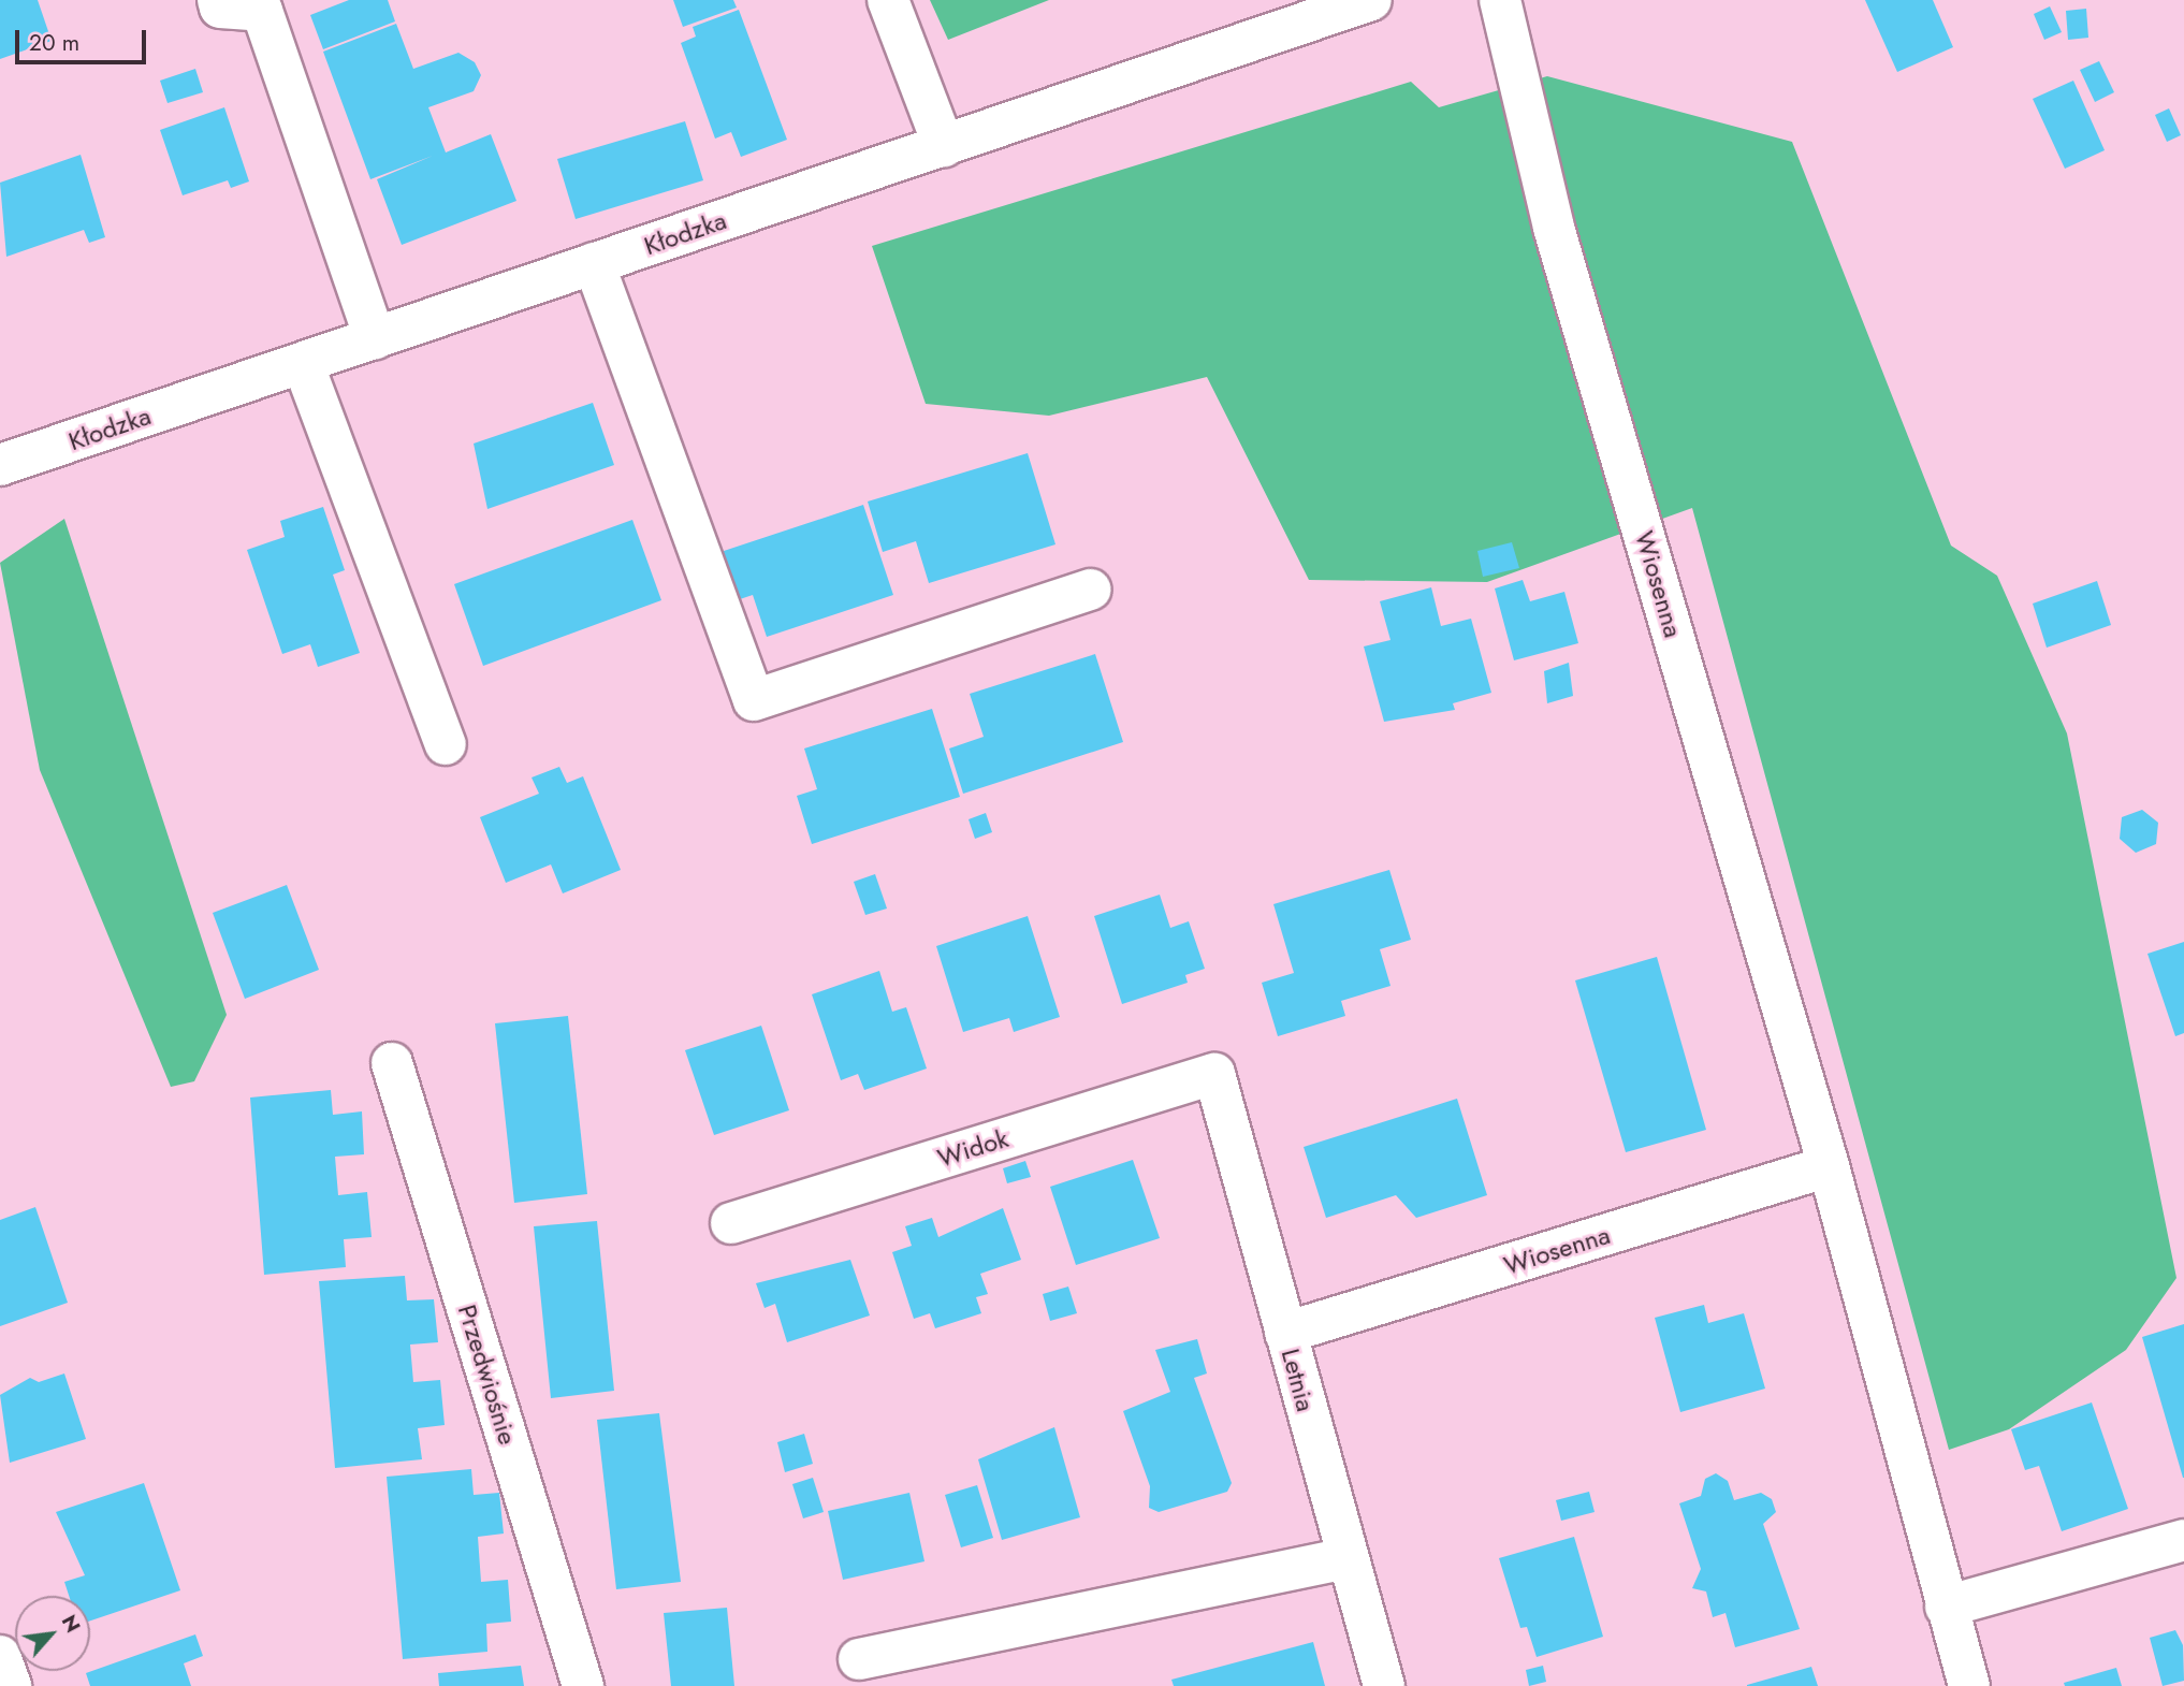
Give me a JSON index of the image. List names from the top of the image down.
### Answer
{
  "streets": {
    "street": [
      "Kłodzka",
      "Wiosenna",
      "Widok",
      "Przedwiośnie",
      "Letnia"
    ]
  },
  "crossings": [
    ["Wiosenna", "Letnia"],
    ["Widok", "Letnia"]
  ],
  "scale_bar": "20 m",
  "north": "top right"
}
